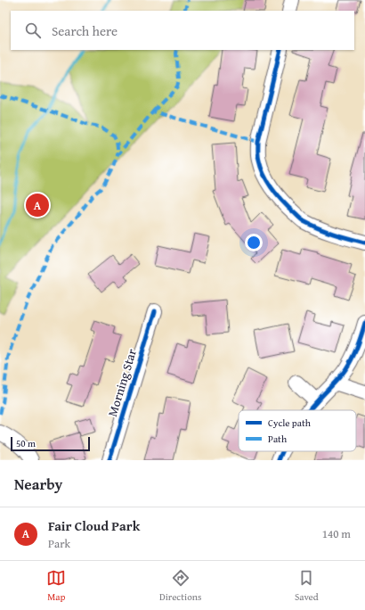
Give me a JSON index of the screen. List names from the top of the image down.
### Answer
{
  "streets": {
    "street": ["Morning Star"]
  },
  "legend": ["Cycle path", "Path"],
  "scale_bar": "50 m",
  "page": {
    "search": "Search here",
    "pins": "A",
    "scale": "50 m",
    "heading": "Nearby",
    "list": [
      {
        "mark": "A",
        "name": "Fair Cloud Park",
        "note": "Park",
        "value": "140 m"
      }
    ],
    "nav": ["Map", "Directions", "Saved"]
  }
}
